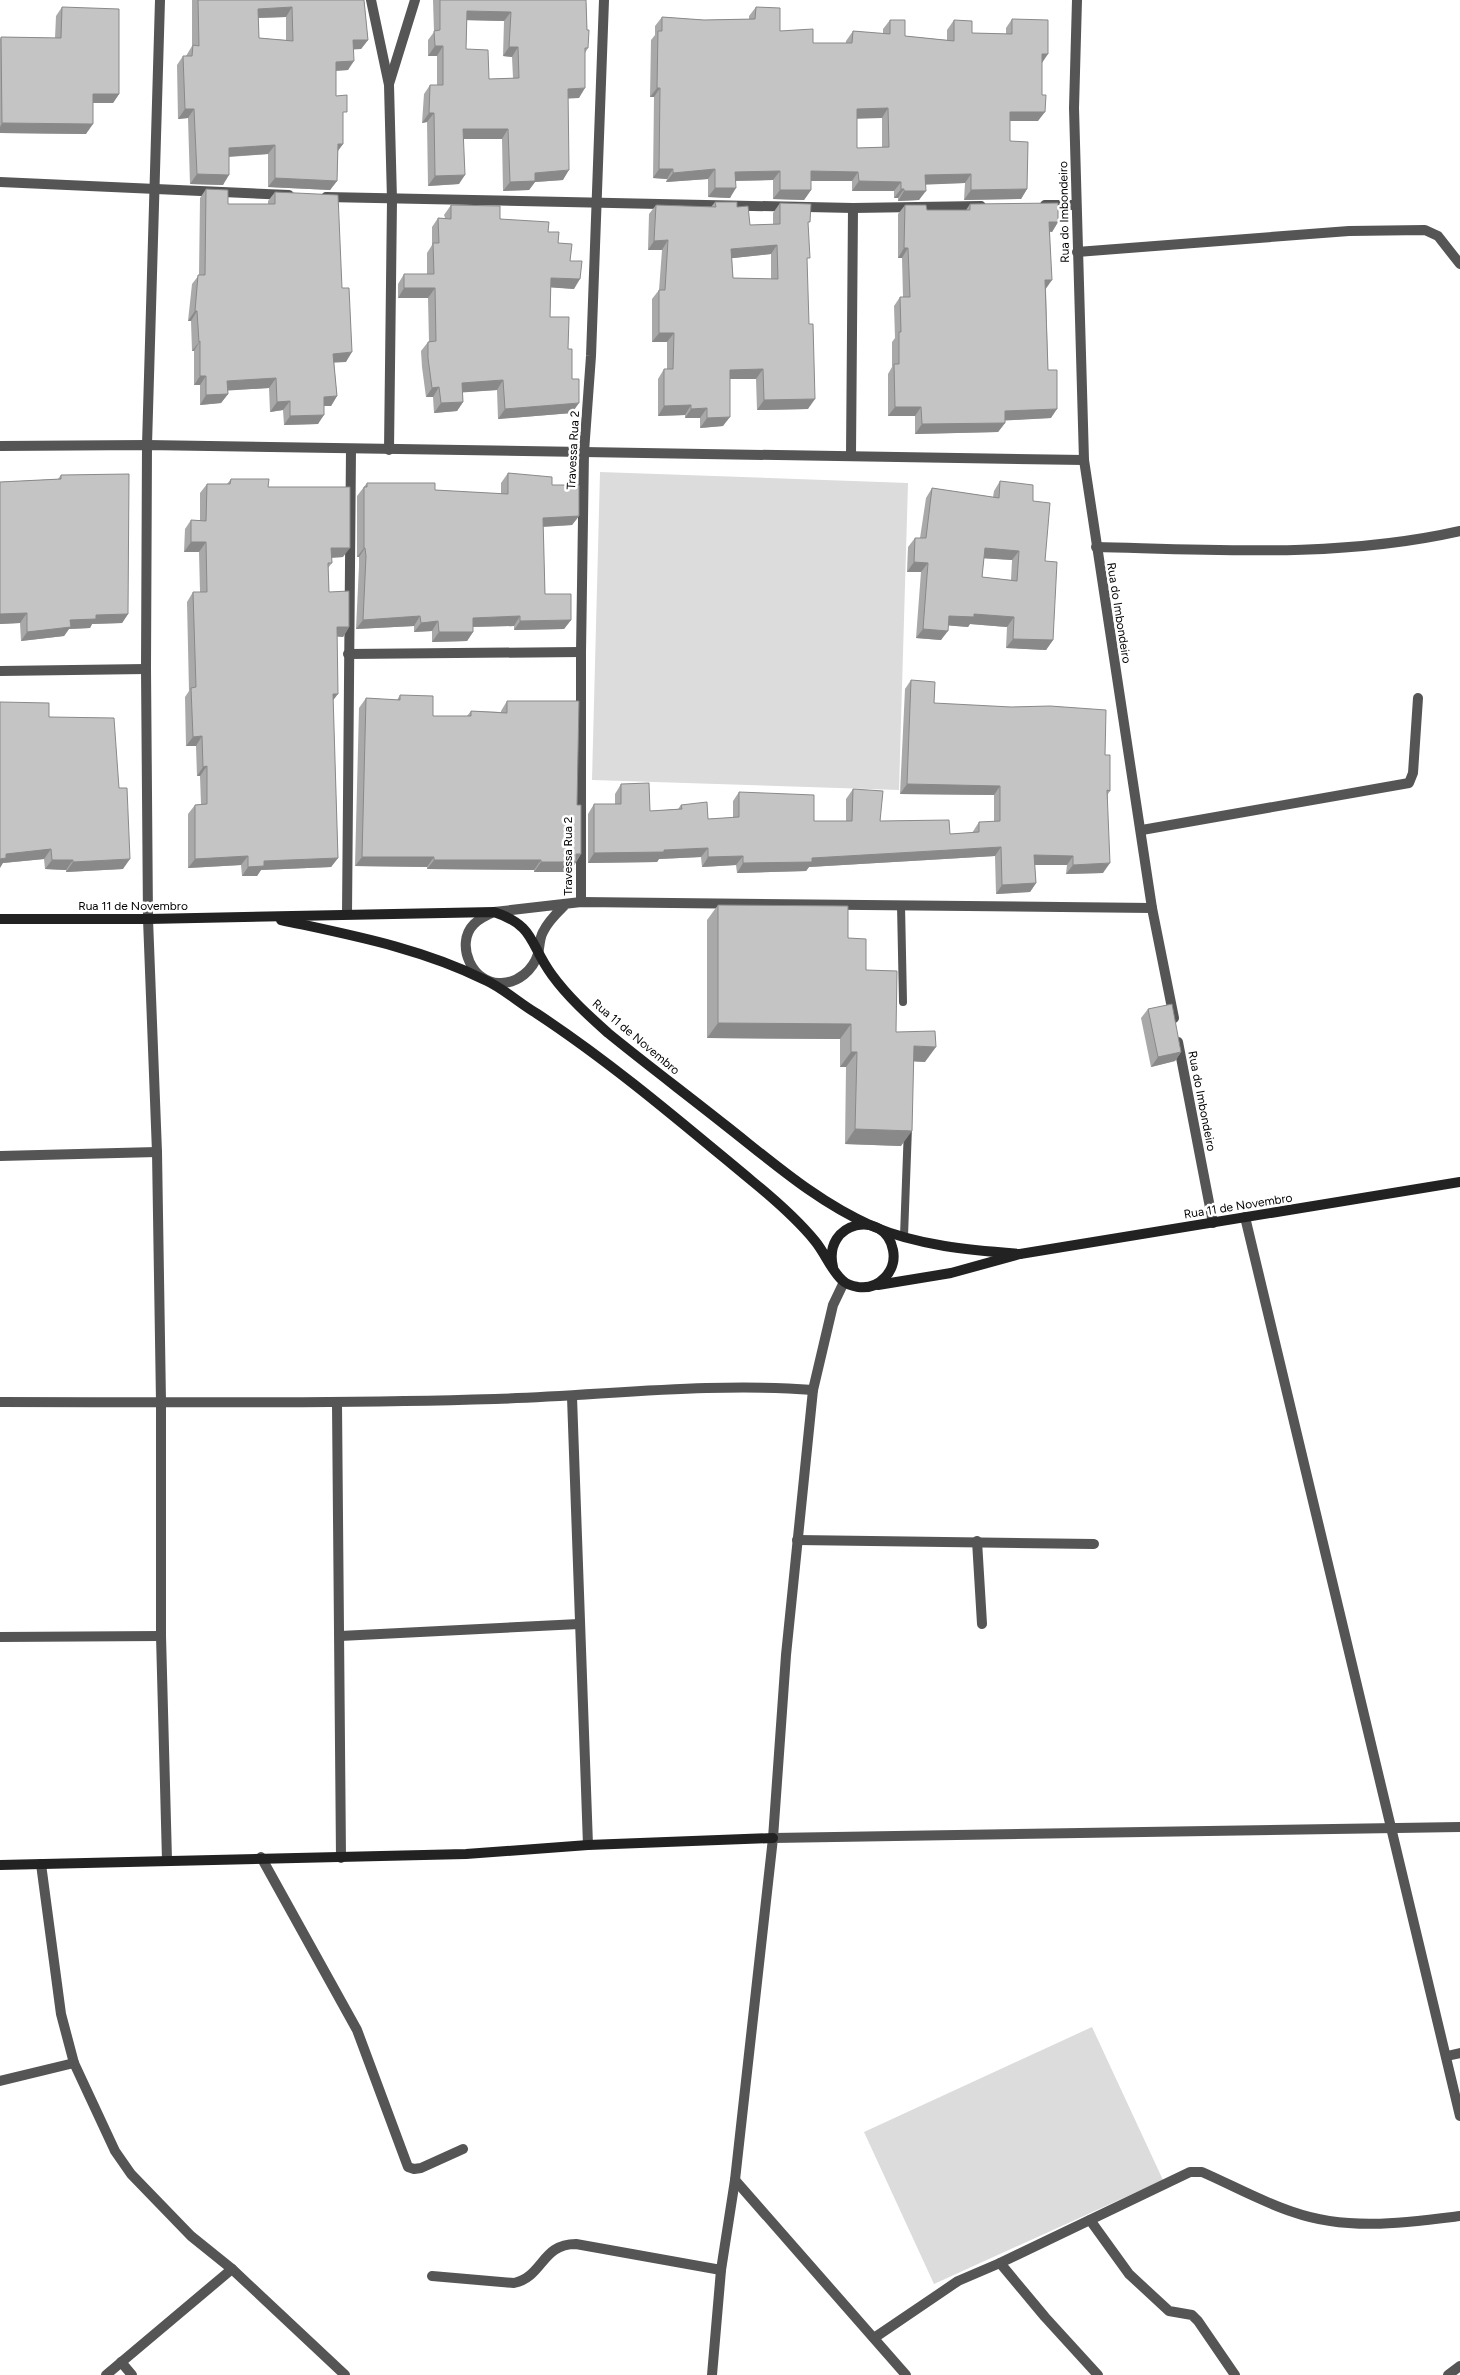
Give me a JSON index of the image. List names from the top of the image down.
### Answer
{
  "streets": {
    "main road": ["Rua 11 de Novembro"],
    "street": ["Rua do Imbondeiro", "Travessa Rua 2"]
  },
  "crossings": [
    ["Rua do Imbondeiro", "Rua 11 de Novembro"]
  ]
}
